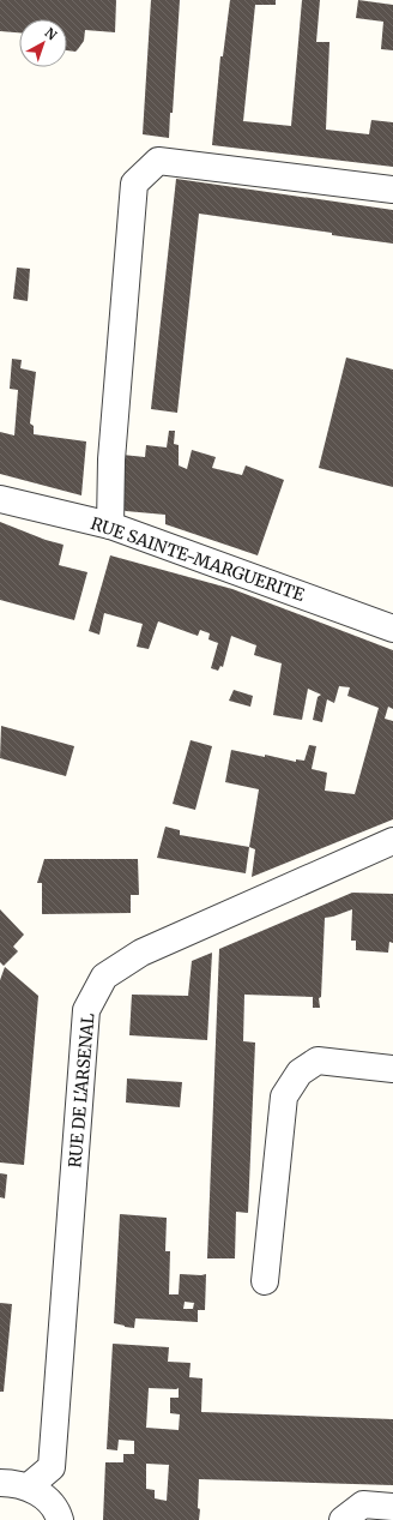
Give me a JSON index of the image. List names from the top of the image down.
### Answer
{
  "streets": {
    "street": ["RUE SAINTE-MARGUERITE", "RUE DE L'ARSENAL"]
  },
  "north": "top right"
}
